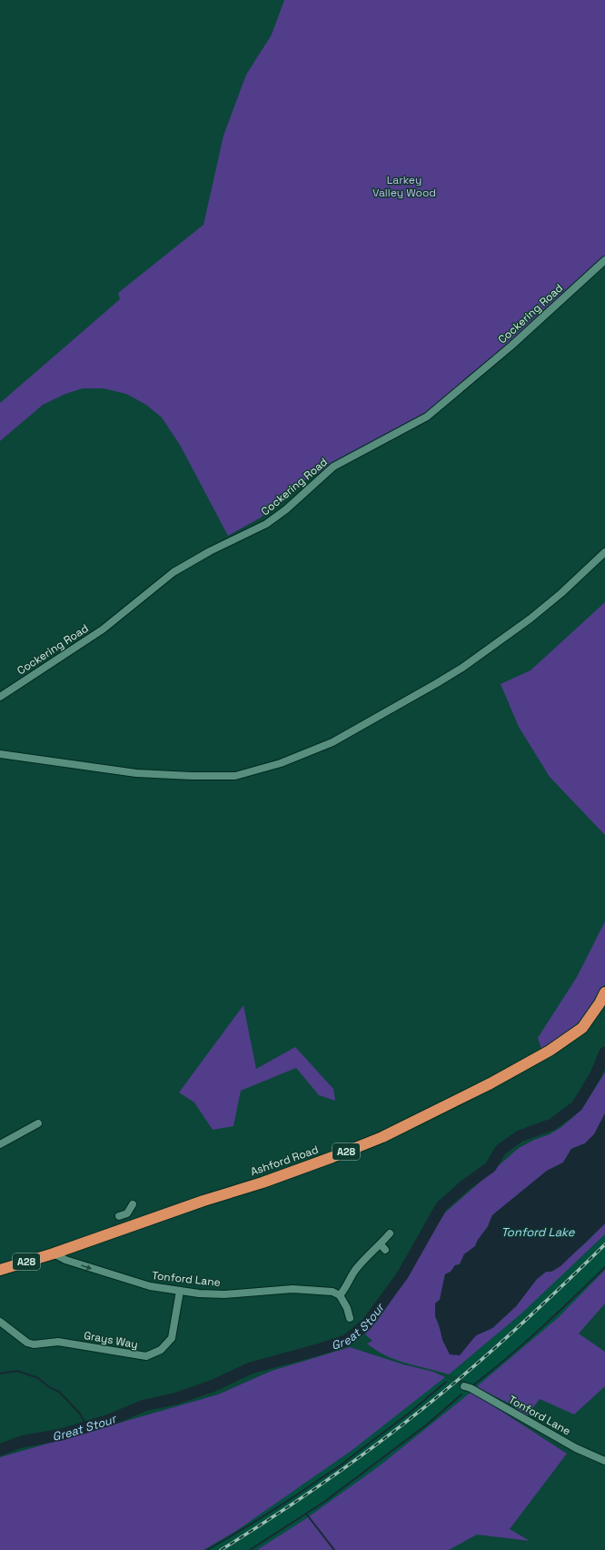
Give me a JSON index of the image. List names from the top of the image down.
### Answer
{
  "streets": {
    "highway": ["A28", "Ashford Road"],
    "street": ["Cockering Road", "Tonford Lane", "Grays Way"]
  },
  "crossings": [
    ["Ashford Road", "Tonford Lane"],
    ["Tonford Lane", "Grays Way"]
  ],
  "water": ["Tonford Lake", "Great Stour"],
  "parks": ["Larkey Valley Wood"]
}
